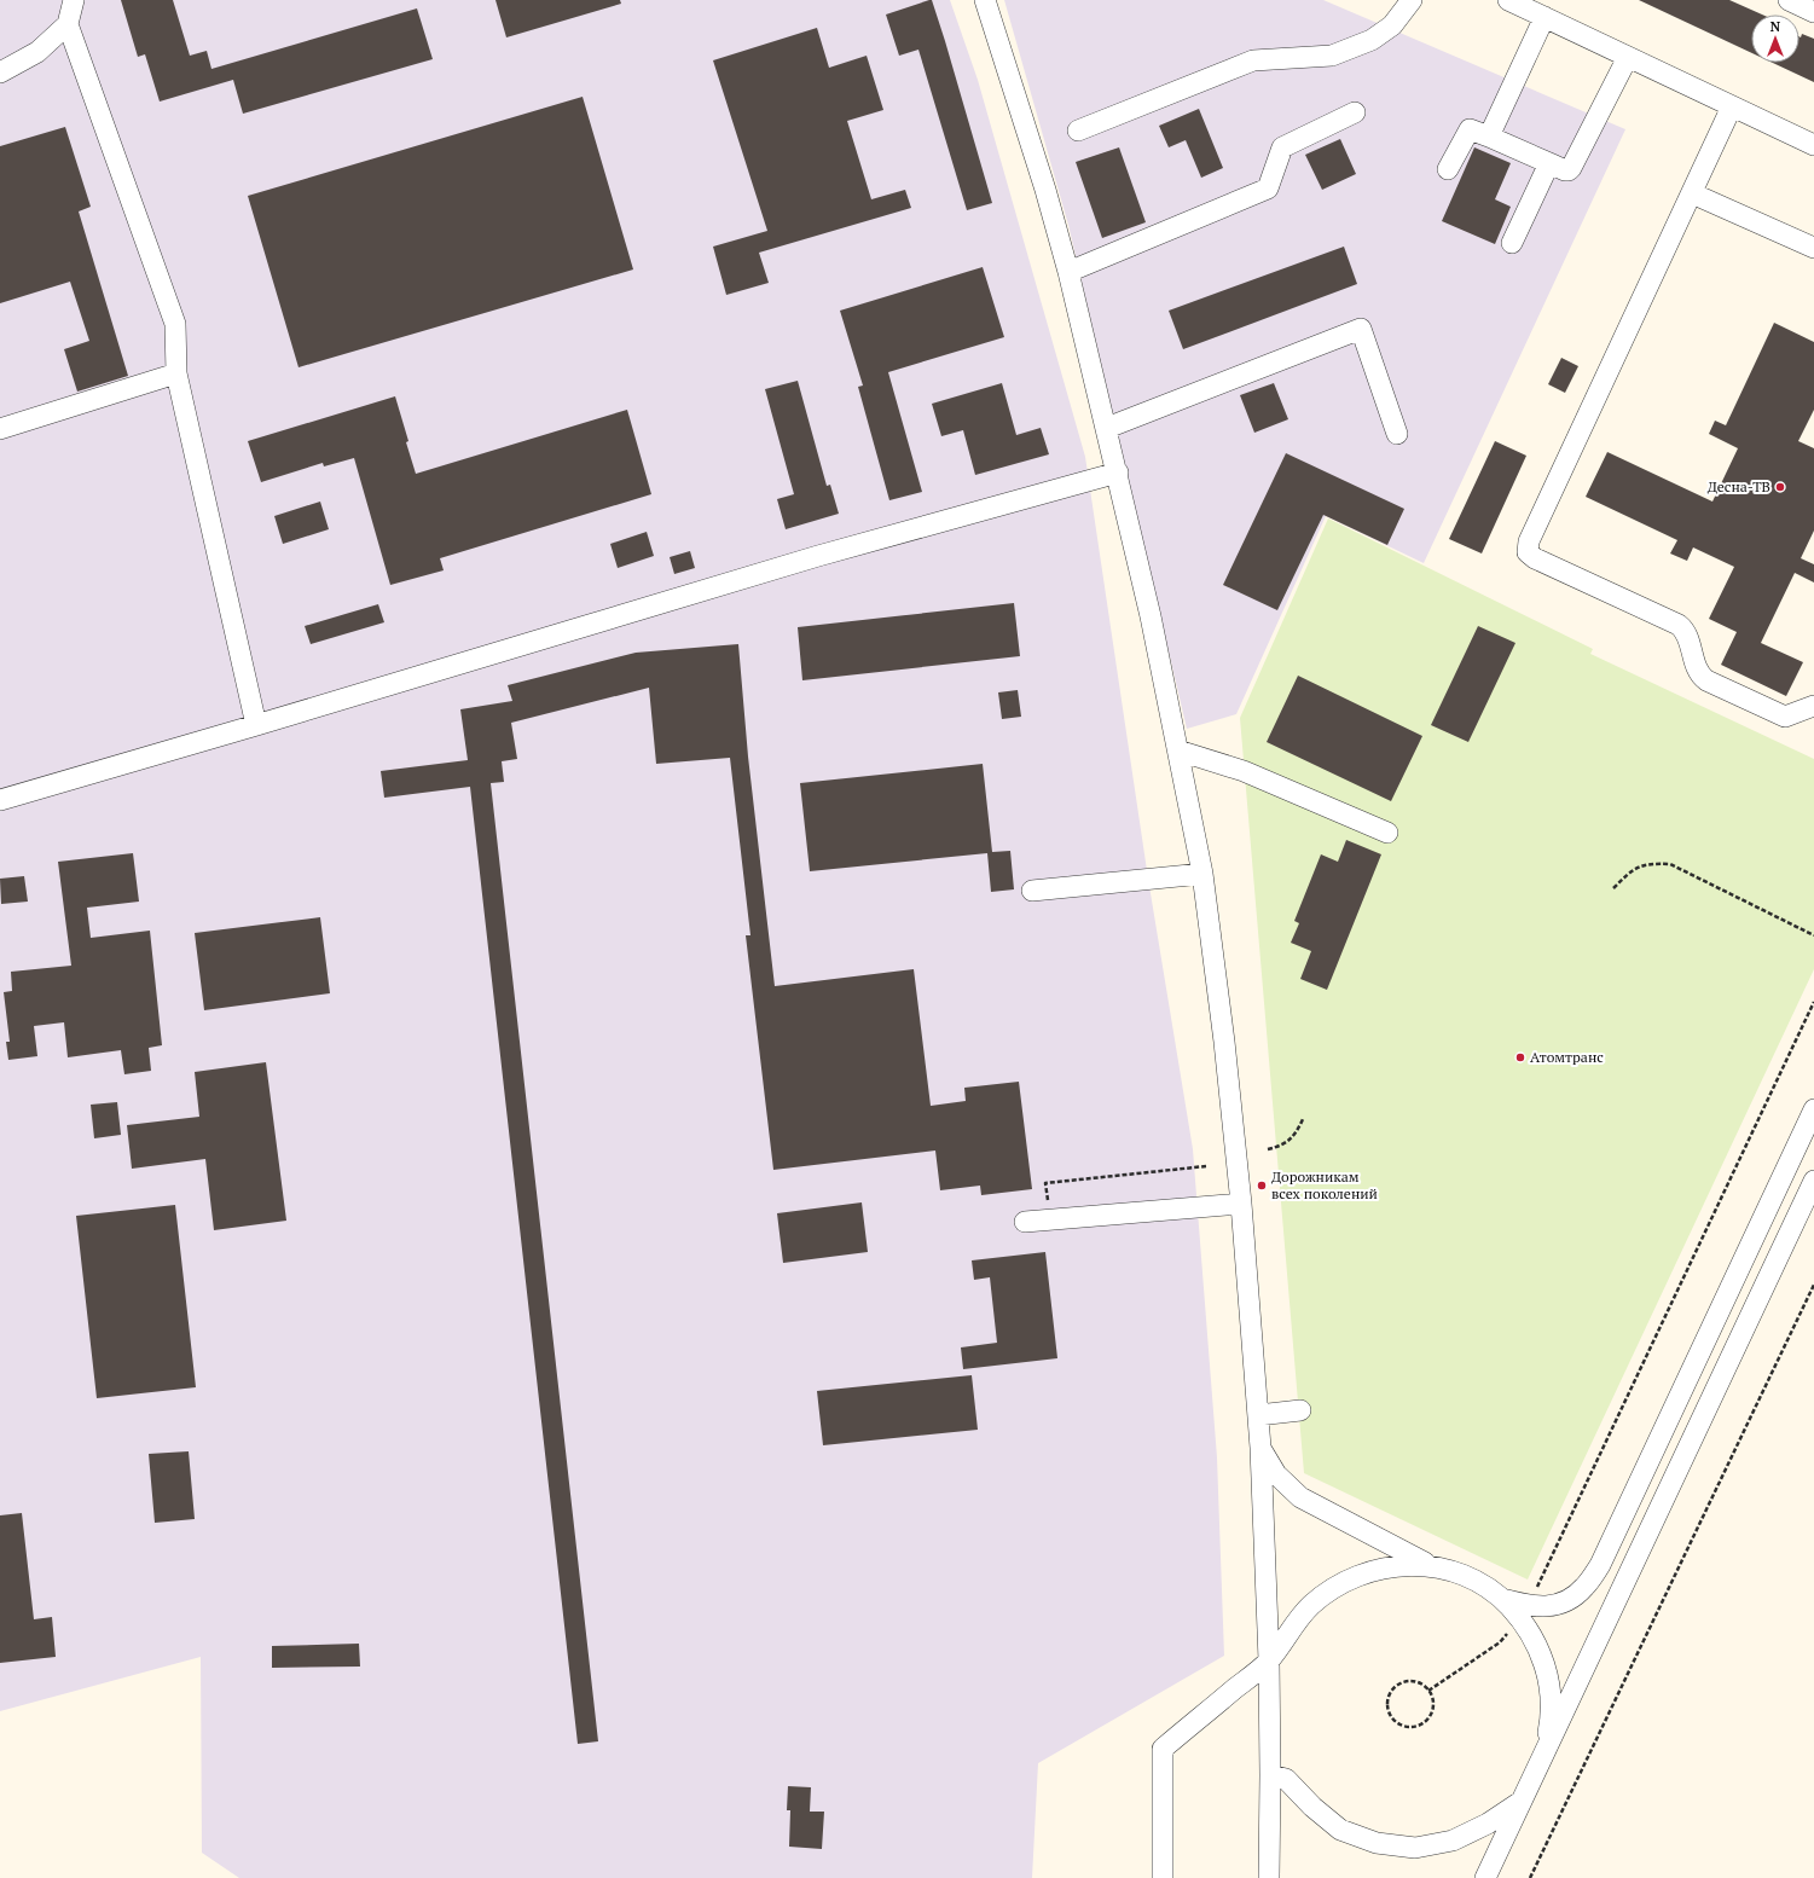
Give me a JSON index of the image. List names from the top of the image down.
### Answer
{
  "places": ["Десна-ТВ", "Атомтранс", "Дорожникам всех поколений"],
  "north": "top"
}
